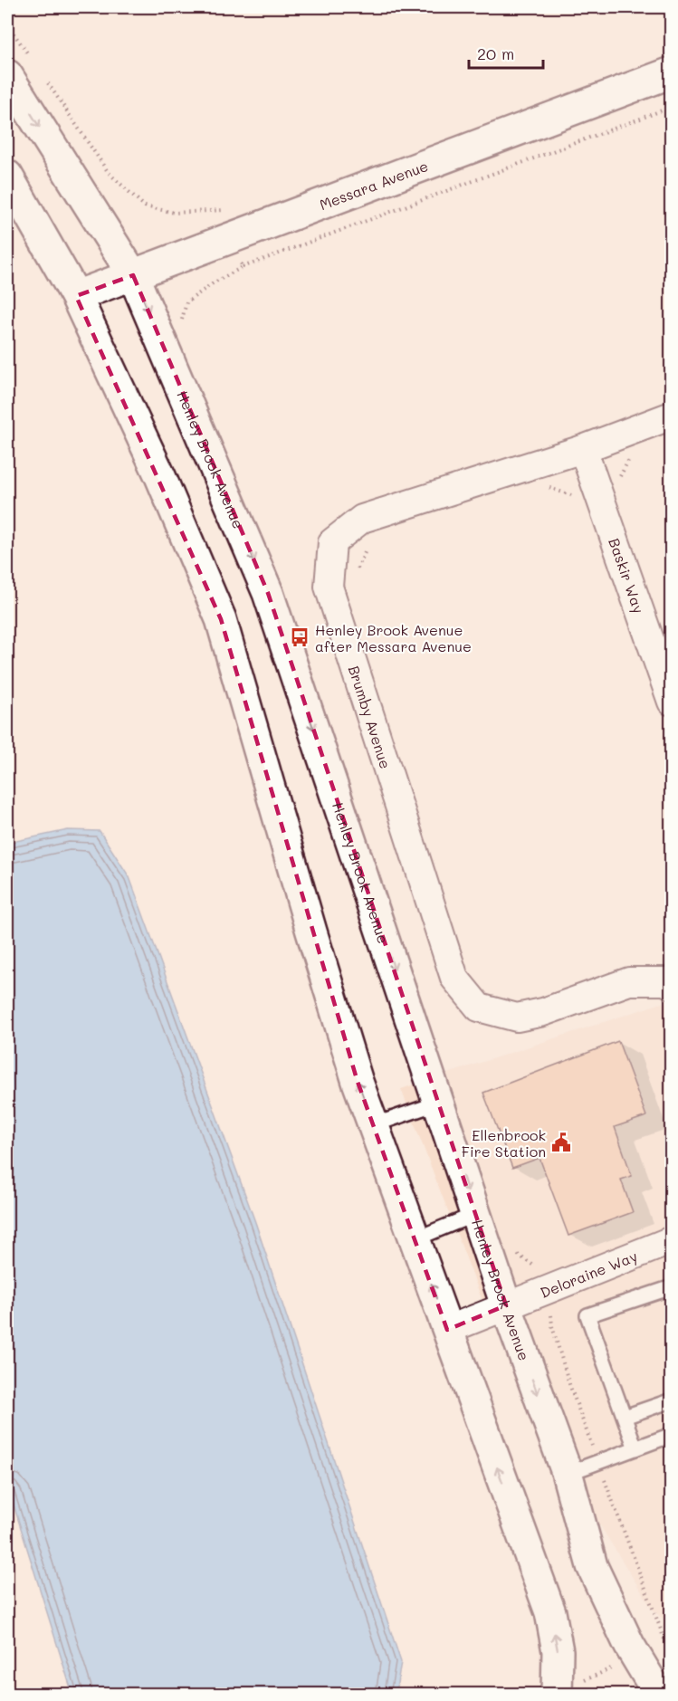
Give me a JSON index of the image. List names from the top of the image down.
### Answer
{
  "streets": {
    "main road": ["Messara Avenue", "Henley Brook Avenue"],
    "street": ["Baskir Way", "Brumby Avenue", "Deloraine Way"]
  },
  "crossings": [
    ["Messara Avenue", "Henley Brook Avenue"],
    ["Henley Brook Avenue", "Deloraine Way"],
    ["Baskir Way", "Brumby Avenue"]
  ],
  "places": {
    "bus stop": ["Henley Brook Avenue after Messara Avenue"],
    "public building": ["Ellenbrook Fire Station"]
  },
  "scale_bar": "20 m"
}
